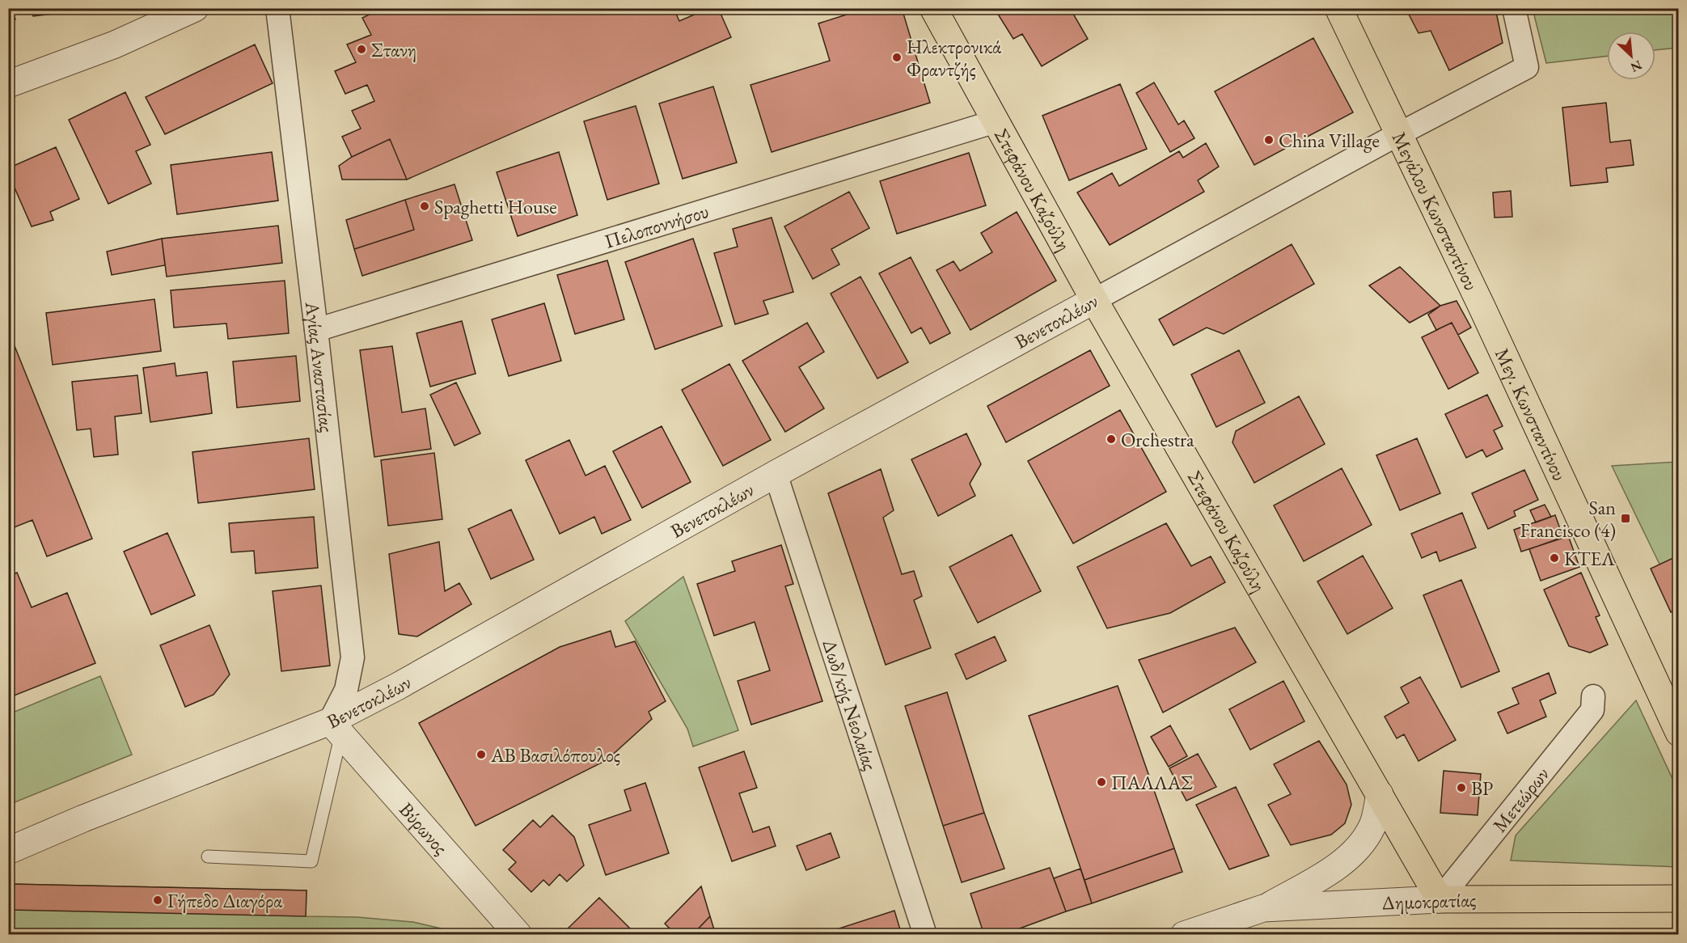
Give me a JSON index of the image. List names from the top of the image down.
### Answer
{
  "streets": {
    "main road": [
      "Στεφάνου Καζούλη",
      "Μεγάλου Κωνσταντίνου",
      "Μεγ. Κωνσταντίνου",
      "Δημοκρατίας"
    ],
    "street": [
      "Πελοποννήσου",
      "Βενετοκλέων",
      "Αγίας Αναστασίας",
      "Δωδ/κής Νεολαίας",
      "Μετεώρων",
      "Βύρωνος"
    ]
  },
  "crossings": [
    ["Στεφάνου Καζούλη", "Πελοποννήσου"],
    ["Στεφάνου Καζούλη", "Βενετοκλέων"],
    ["Στεφάνου Καζούλη", "Μετεώρων"],
    ["Στεφάνου Καζούλη", "Δημοκρατίας"],
    ["Μεγάλου Κωνσταντίνου", "Βενετοκλέων"],
    ["Μεγάλου Κωνσταντίνου", "Μεγ. Κωνσταντίνου"],
    ["Πελοποννήσου", "Αγίας Αναστασίας"],
    ["Βενετοκλέων", "Αγίας Αναστασίας"],
    ["Βενετοκλέων", "Δωδ/κής Νεολαίας"],
    ["Βενετοκλέων", "Βύρωνος"],
    ["Αγίας Αναστασίας", "Βύρωνος"],
    ["Μετεώρων", "Δημοκρατίας"]
  ],
  "places": {
    "other": [
      "Στανη",
      "Ηλεκτρονικά Φραντζής",
      "China Village",
      "Spaghetti House",
      "Orchestra",
      "ΚΤΕΛ",
      "AB Βασιλόπουλος",
      "ΠΑΛΛΑΣ",
      "BP",
      "Γήπεδο Διαγόρα"
    ],
    "transit": ["San Francisco (4)"]
  },
  "north": "bottom right"
}
